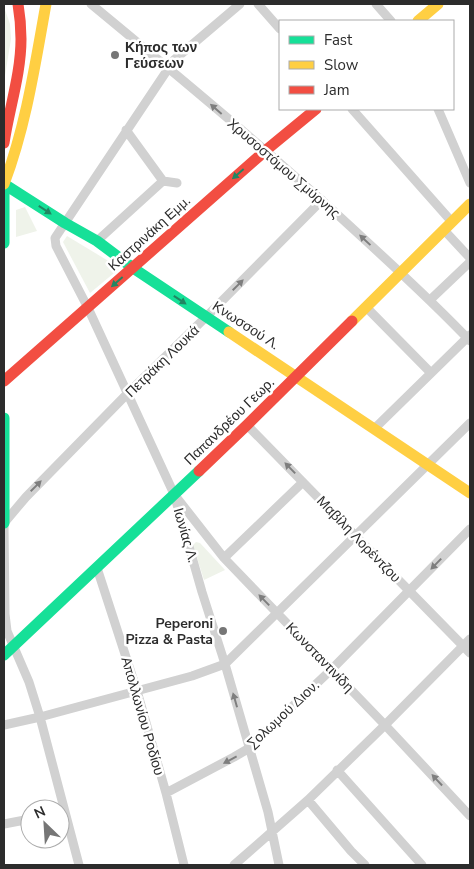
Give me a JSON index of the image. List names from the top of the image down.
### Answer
{
  "streets": {
    "street": [
      "Χρυσοστόμου Σμύρνης",
      "Καστρινάκη Εμμ.",
      "Κνωσσού Λ.",
      "Πετράκη Λουκά",
      "Παπανδρέου Γεωρ.",
      "Ιωνίας Λ.",
      "Μαβίλη Λορέντζου",
      "Κωνσταντινίδη",
      "Σολωμού Διον.",
      "Απολλωνίου Ροδίου"
    ]
  },
  "crossings": [
    ["Χρυσοστόμου Σμύρνης", "Καστρινάκη Εμμ."],
    ["Χρυσοστόμου Σμύρνης", "Πετράκη Λουκά"],
    ["Χρυσοστόμου Σμύρνης", "Παπανδρέου Γεωρ."],
    ["Καστρινάκη Εμμ.", "Κνωσσού Λ."],
    ["Καστρινάκη Εμμ.", "Ιωνίας Λ."],
    ["Κνωσσού Λ.", "Πετράκη Λουκά"],
    ["Κνωσσού Λ.", "Παπανδρέου Γεωρ."],
    ["Κνωσσού Λ.", "Ιωνίας Λ."],
    ["Πετράκη Λουκά", "Ιωνίας Λ."],
    ["Παπανδρέου Γεωρ.", "Ιωνίας Λ."],
    ["Παπανδρέου Γεωρ.", "Μαβίλη Λορέντζου"],
    ["Παπανδρέου Γεωρ.", "Κωνσταντινίδη"],
    ["Παπανδρέου Γεωρ.", "Απολλωνίου Ροδίου"],
    ["Ιωνίας Λ.", "Κωνσταντινίδη"],
    ["Ιωνίας Λ.", "Σολωμού Διον."],
    ["Μαβίλη Λορέντζου", "Σολωμού Διον."],
    ["Κωνσταντινίδη", "Σολωμού Διον."],
    ["Σολωμού Διον.", "Απολλωνίου Ροδίου"]
  ],
  "one_way": ["Πετράκη Λουκά"],
  "places": ["Κήπος των Γεύσεων", "Peperoni Pizza & Pasta"],
  "legend": ["Fast", "Slow", "Jam"],
  "north": "top left"
}
